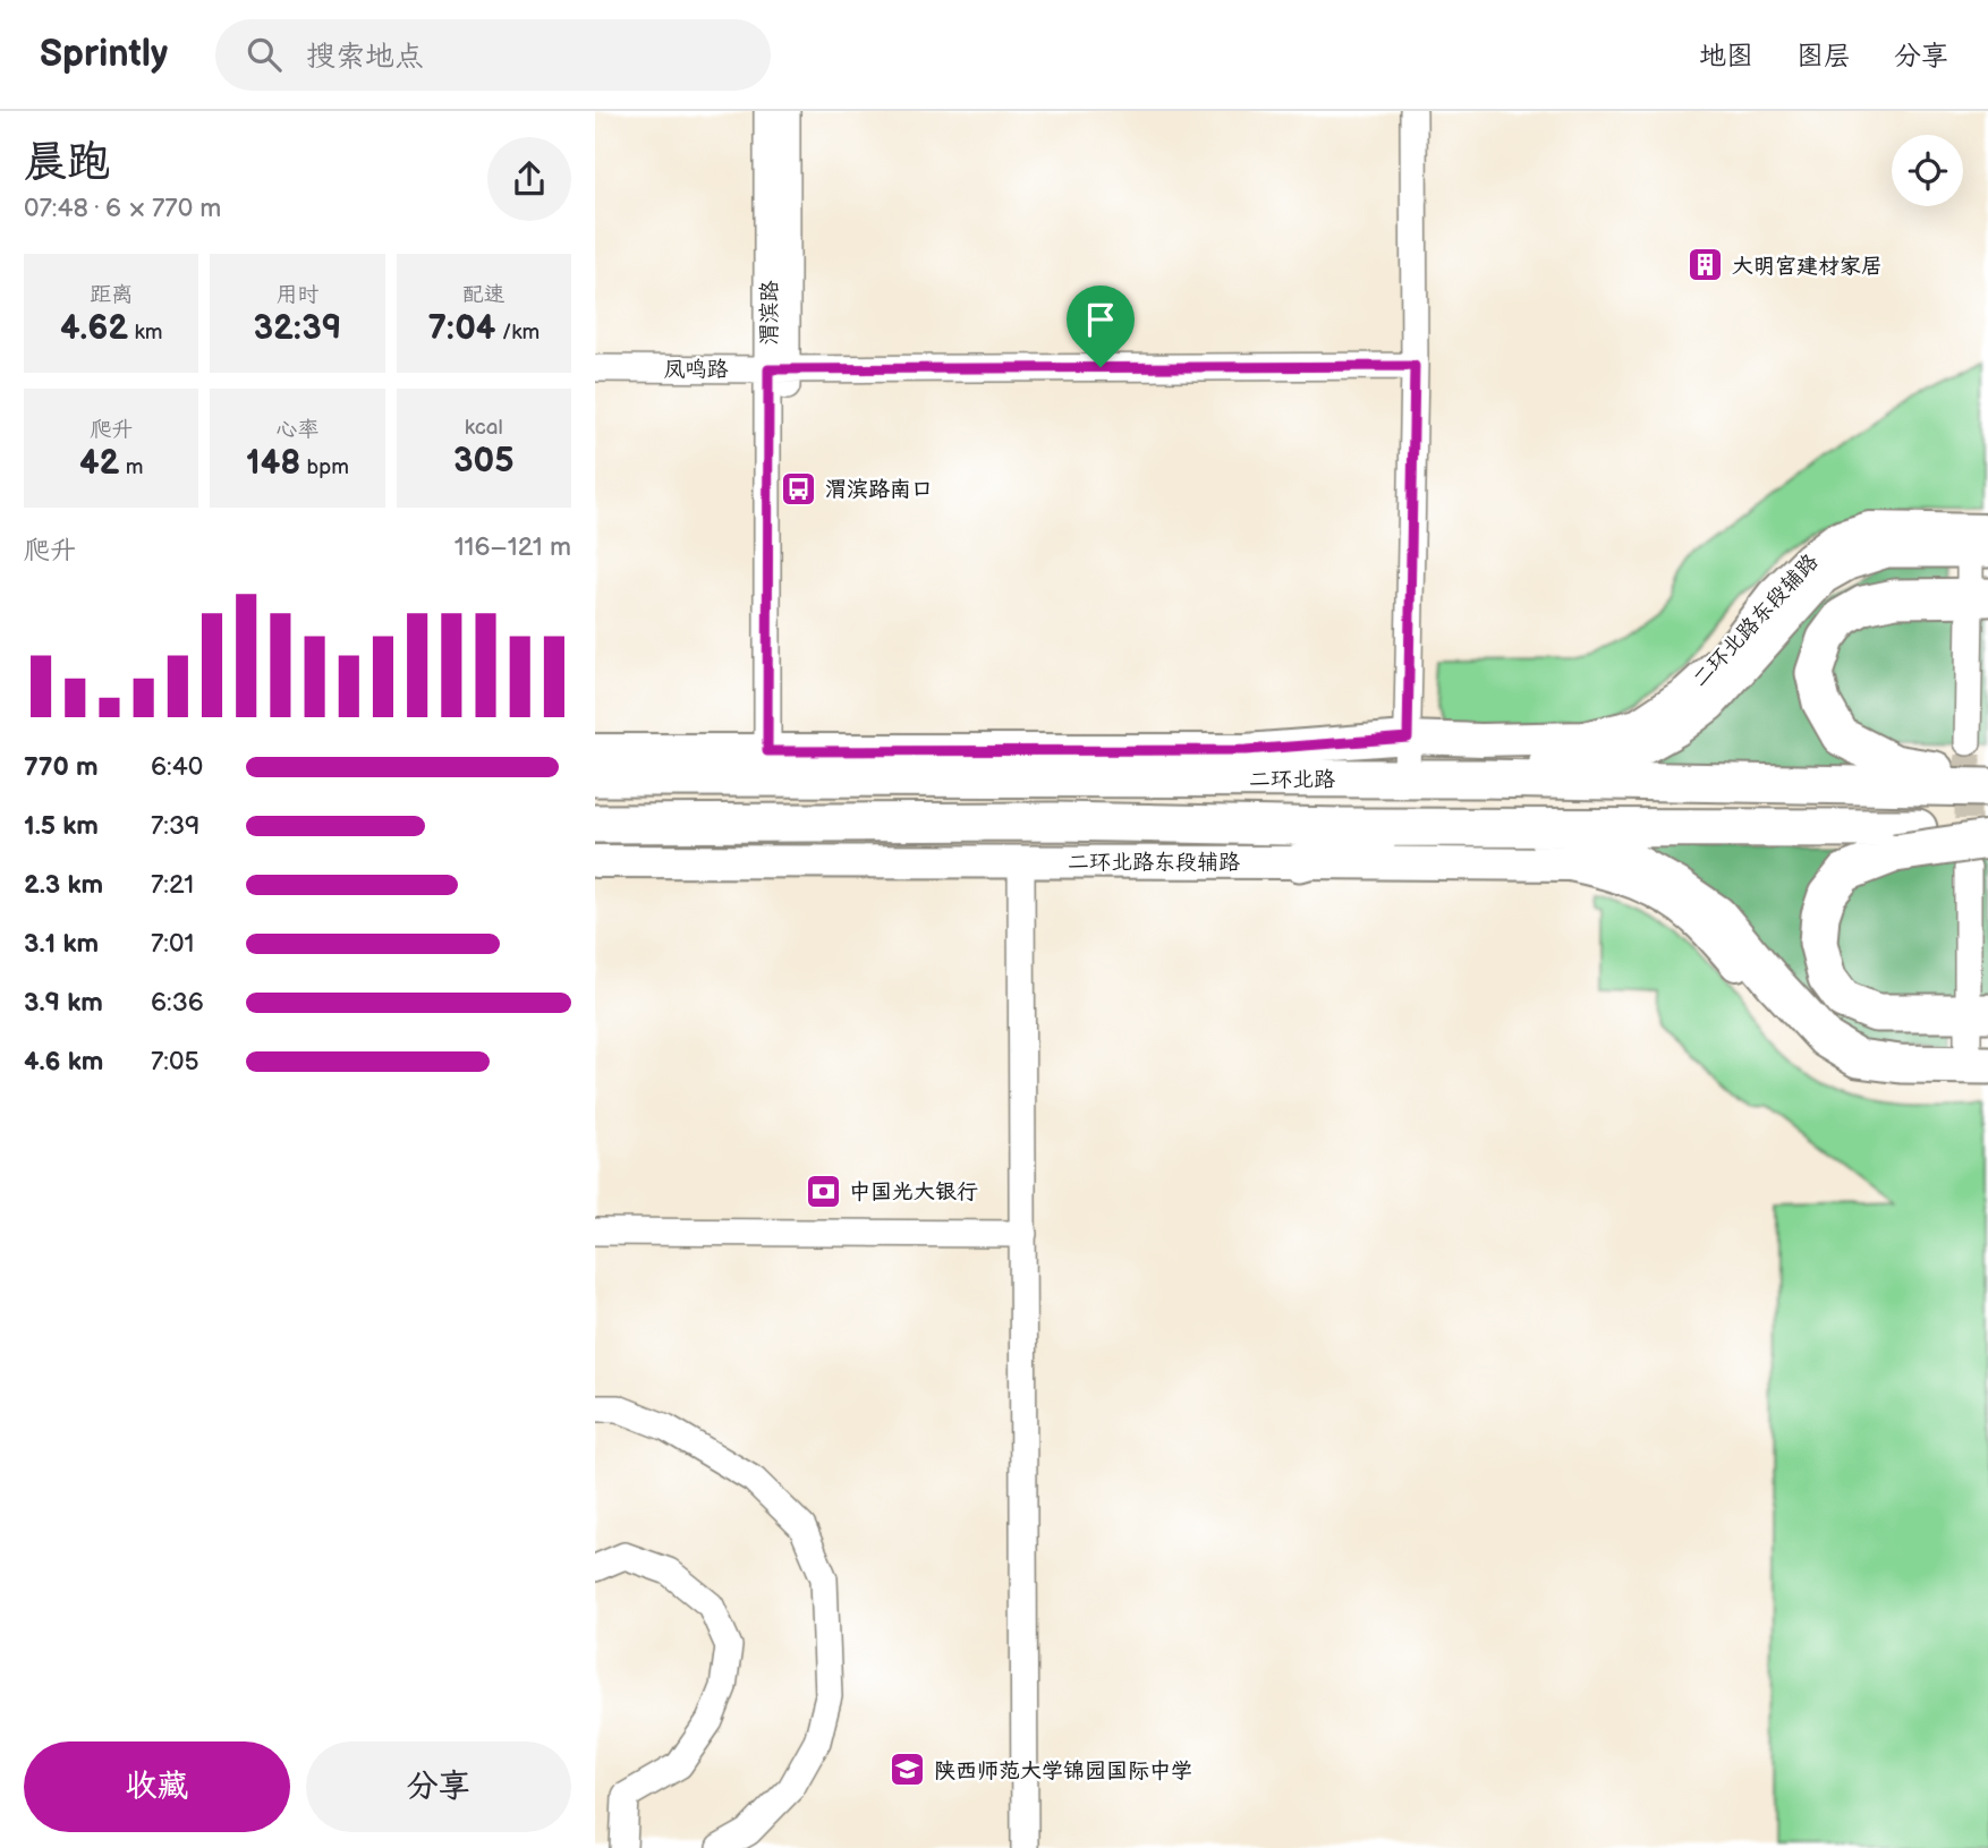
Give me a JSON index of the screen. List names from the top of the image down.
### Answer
{
  "streets": {
    "highway": ["二环北路"],
    "main road": ["二环北路东段辅路"],
    "street": ["渭滨路", "凤鸣路"]
  },
  "crossings": [
    ["渭滨路", "凤鸣路"],
    ["渭滨路", "二环北路东段辅路"]
  ],
  "places": {
    "building": ["大明宫建材家居"],
    "bus stop": ["渭滨路南口"],
    "bank": ["中国光大银行"],
    "school or university": ["陕西师范大学锦园国际中学"]
  },
  "page": {
    "header": "Sprintly",
    "search": "搜索地点",
    "nav": ["地图", "图层", "分享"],
    "heading": ["晨跑", "07:48 · 6 × 770 m"],
    "stats": [
      ["距离", "4.62 km"],
      ["用时", "32:39"],
      ["配速", "7:04 /km"],
      ["爬升", "42 m"],
      ["心率", "148 bpm"],
      ["kcal", "305"]
    ],
    "chart": ["爬升", "116–121 m"],
    "list": [
      {
        "name": "770 m",
        "note": "6:40"
      },
      {
        "name": "1.5 km",
        "note": "7:39"
      },
      {
        "name": "2.3 km",
        "note": "7:21"
      },
      {
        "name": "3.1 km",
        "note": "7:01"
      },
      {
        "name": "3.9 km",
        "note": "6:36"
      },
      {
        "name": "4.6 km",
        "note": "7:05"
      }
    ],
    "buttons": ["收藏", "分享"]
  }
}
